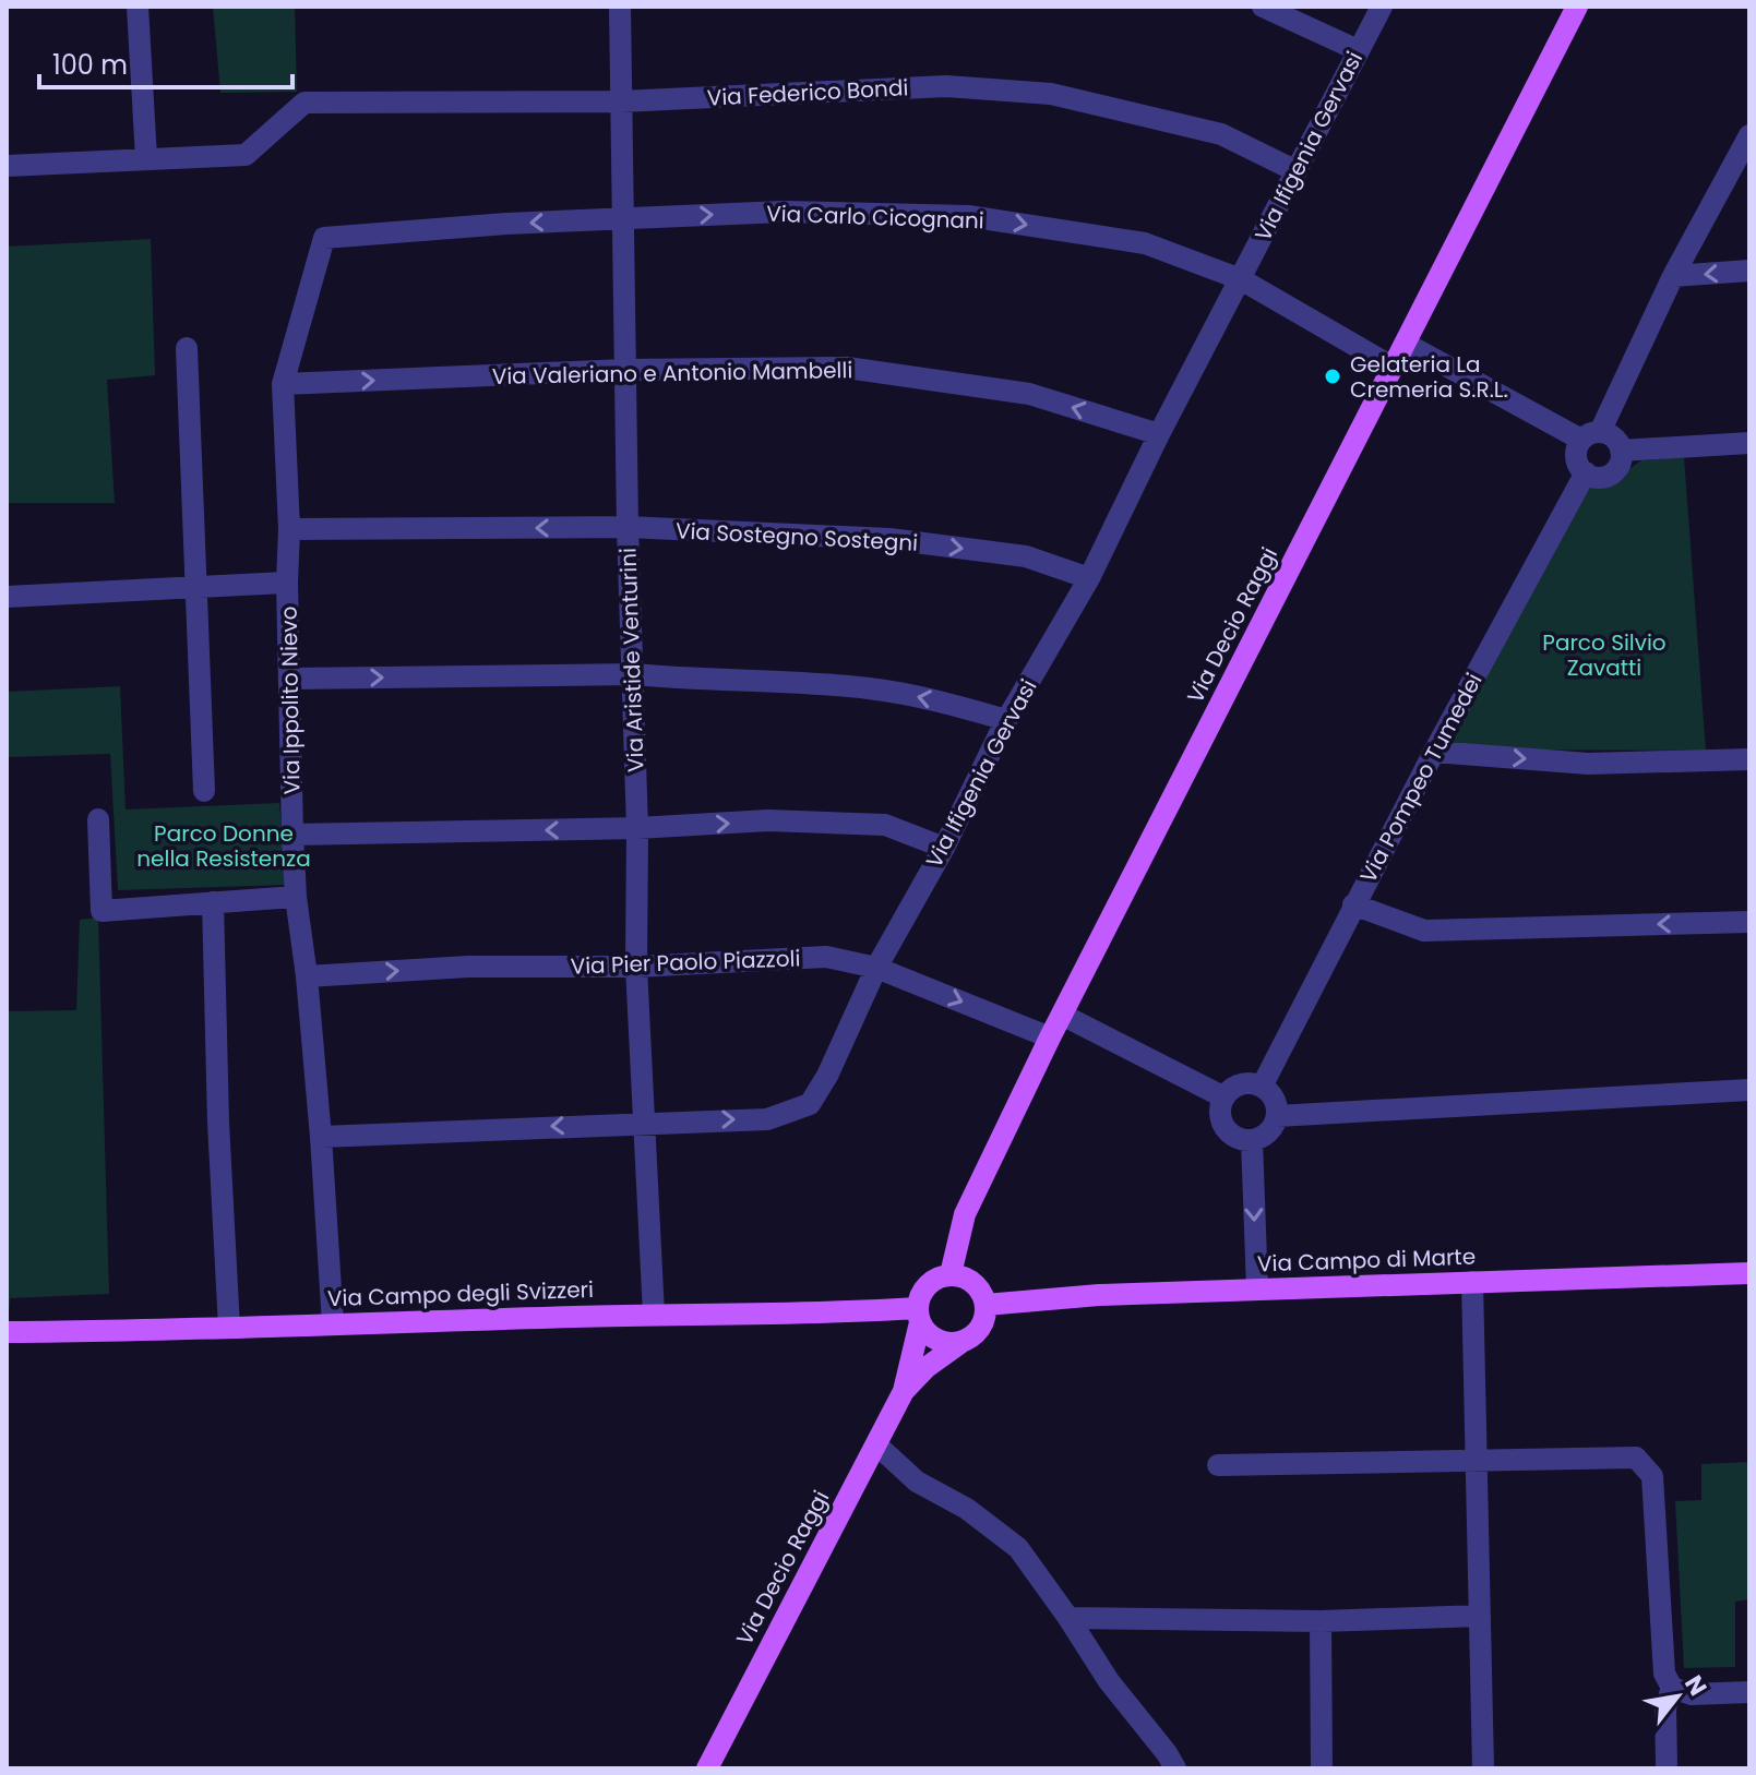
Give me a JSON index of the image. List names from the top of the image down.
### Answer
{
  "streets": {
    "main road": ["Via Decio Raggi", "Via Campo di Marte", "Via Campo degli Svizzeri"],
    "street": [
      "Via Federico Bondi",
      "Via Ifigenia Gervasi",
      "Via Carlo Cicognani",
      "Via Valeriano e Antonio Mambelli",
      "Via Sostegno Sostegni",
      "Via Aristide Venturini",
      "Via Ippolito Nievo",
      "Via Pompeo Tumedei",
      "Via Pier Paolo Piazzoli"
    ]
  },
  "crossings": [
    ["Via Federico Bondi", "Via Ifigenia Gervasi"],
    ["Via Federico Bondi", "Via Aristide Venturini"],
    ["Via Ifigenia Gervasi", "Via Carlo Cicognani"],
    ["Via Ifigenia Gervasi", "Via Valeriano e Antonio Mambelli"],
    ["Via Ifigenia Gervasi", "Via Sostegno Sostegni"],
    ["Via Ifigenia Gervasi", "Via Aristide Venturini"],
    ["Via Ifigenia Gervasi", "Via Ippolito Nievo"],
    ["Via Ifigenia Gervasi", "Via Pier Paolo Piazzoli"],
    ["Via Carlo Cicognani", "Via Decio Raggi"],
    ["Via Carlo Cicognani", "Via Aristide Venturini"],
    ["Via Carlo Cicognani", "Via Ippolito Nievo"],
    ["Via Valeriano e Antonio Mambelli", "Via Aristide Venturini"],
    ["Via Valeriano e Antonio Mambelli", "Via Ippolito Nievo"],
    ["Via Sostegno Sostegni", "Via Aristide Venturini"],
    ["Via Sostegno Sostegni", "Via Ippolito Nievo"],
    ["Via Decio Raggi", "Via Pier Paolo Piazzoli"],
    ["Via Decio Raggi", "Via Campo di Marte"],
    ["Via Decio Raggi", "Via Campo degli Svizzeri"],
    ["Via Aristide Venturini", "Via Pier Paolo Piazzoli"],
    ["Via Aristide Venturini", "Via Campo degli Svizzeri"],
    ["Via Ippolito Nievo", "Via Pier Paolo Piazzoli"],
    ["Via Ippolito Nievo", "Via Campo degli Svizzeri"],
    ["Via Campo di Marte", "Via Campo degli Svizzeri"]
  ],
  "parks": ["Parco Silvio Zavatti", "Parco Donne nella Resistenza"],
  "places": ["Gelateria La Cremeria S.R.L."],
  "scale_bar": "100 m",
  "north": "top right"
}
